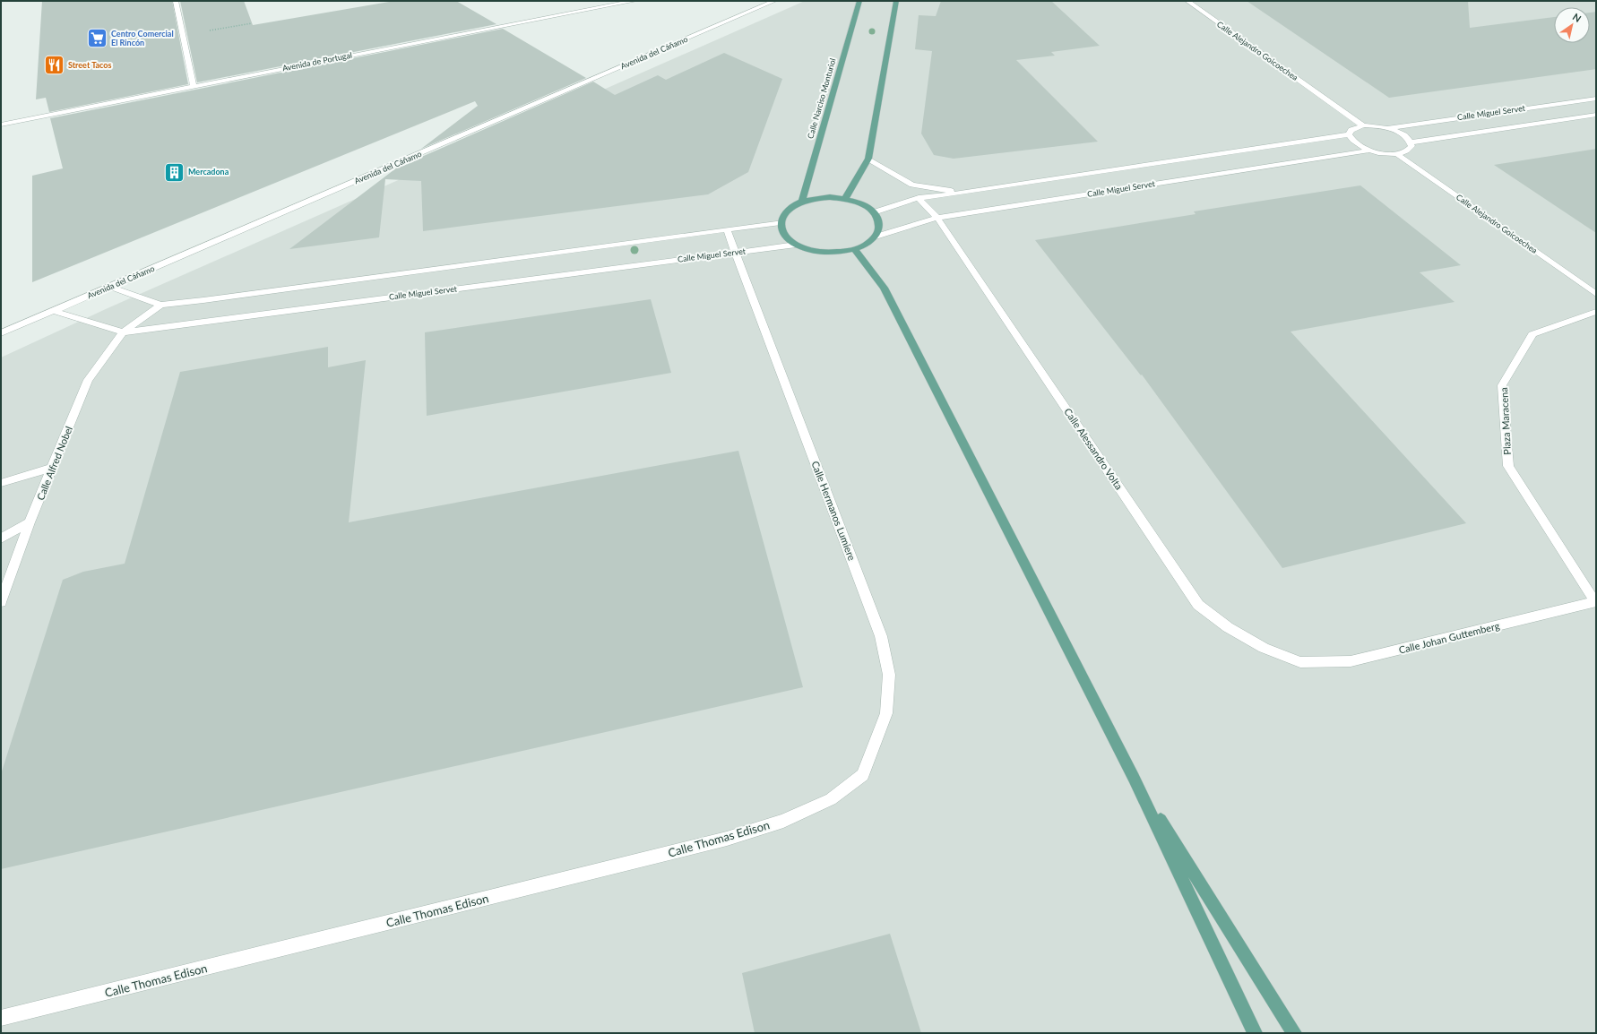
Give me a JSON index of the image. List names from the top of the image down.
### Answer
{
  "streets": {
    "main road": ["Calle Narciso Monturiol"],
    "street": [
      "Calle Alejandro Goicoechea",
      "Avenida del Cáñamo",
      "Avenida de Portugal",
      "Calle Miguel Servet",
      "Plaza Maracena",
      "Calle Alessandro Volta",
      "Calle Alfred Nobel",
      "Calle Hermanos Lumiere",
      "Calle Johan Guttemberg",
      "Calle Thomas Edison"
    ]
  },
  "crossings": [
    ["Avenida del Cáñamo", "Calle Miguel Servet"],
    ["Calle Narciso Monturiol", "Calle Miguel Servet"],
    ["Calle Miguel Servet", "Calle Alessandro Volta"],
    ["Calle Miguel Servet", "Calle Alfred Nobel"],
    ["Calle Miguel Servet", "Calle Hermanos Lumiere"],
    ["Plaza Maracena", "Calle Johan Guttemberg"],
    ["Calle Alessandro Volta", "Calle Johan Guttemberg"],
    ["Calle Hermanos Lumiere", "Calle Thomas Edison"]
  ],
  "places": {
    "supermarket": ["Centro Comercial El Rincón"],
    "restaurant": ["Street Tacos"],
    "building": ["Mercadona"]
  },
  "north": "top right"
}
